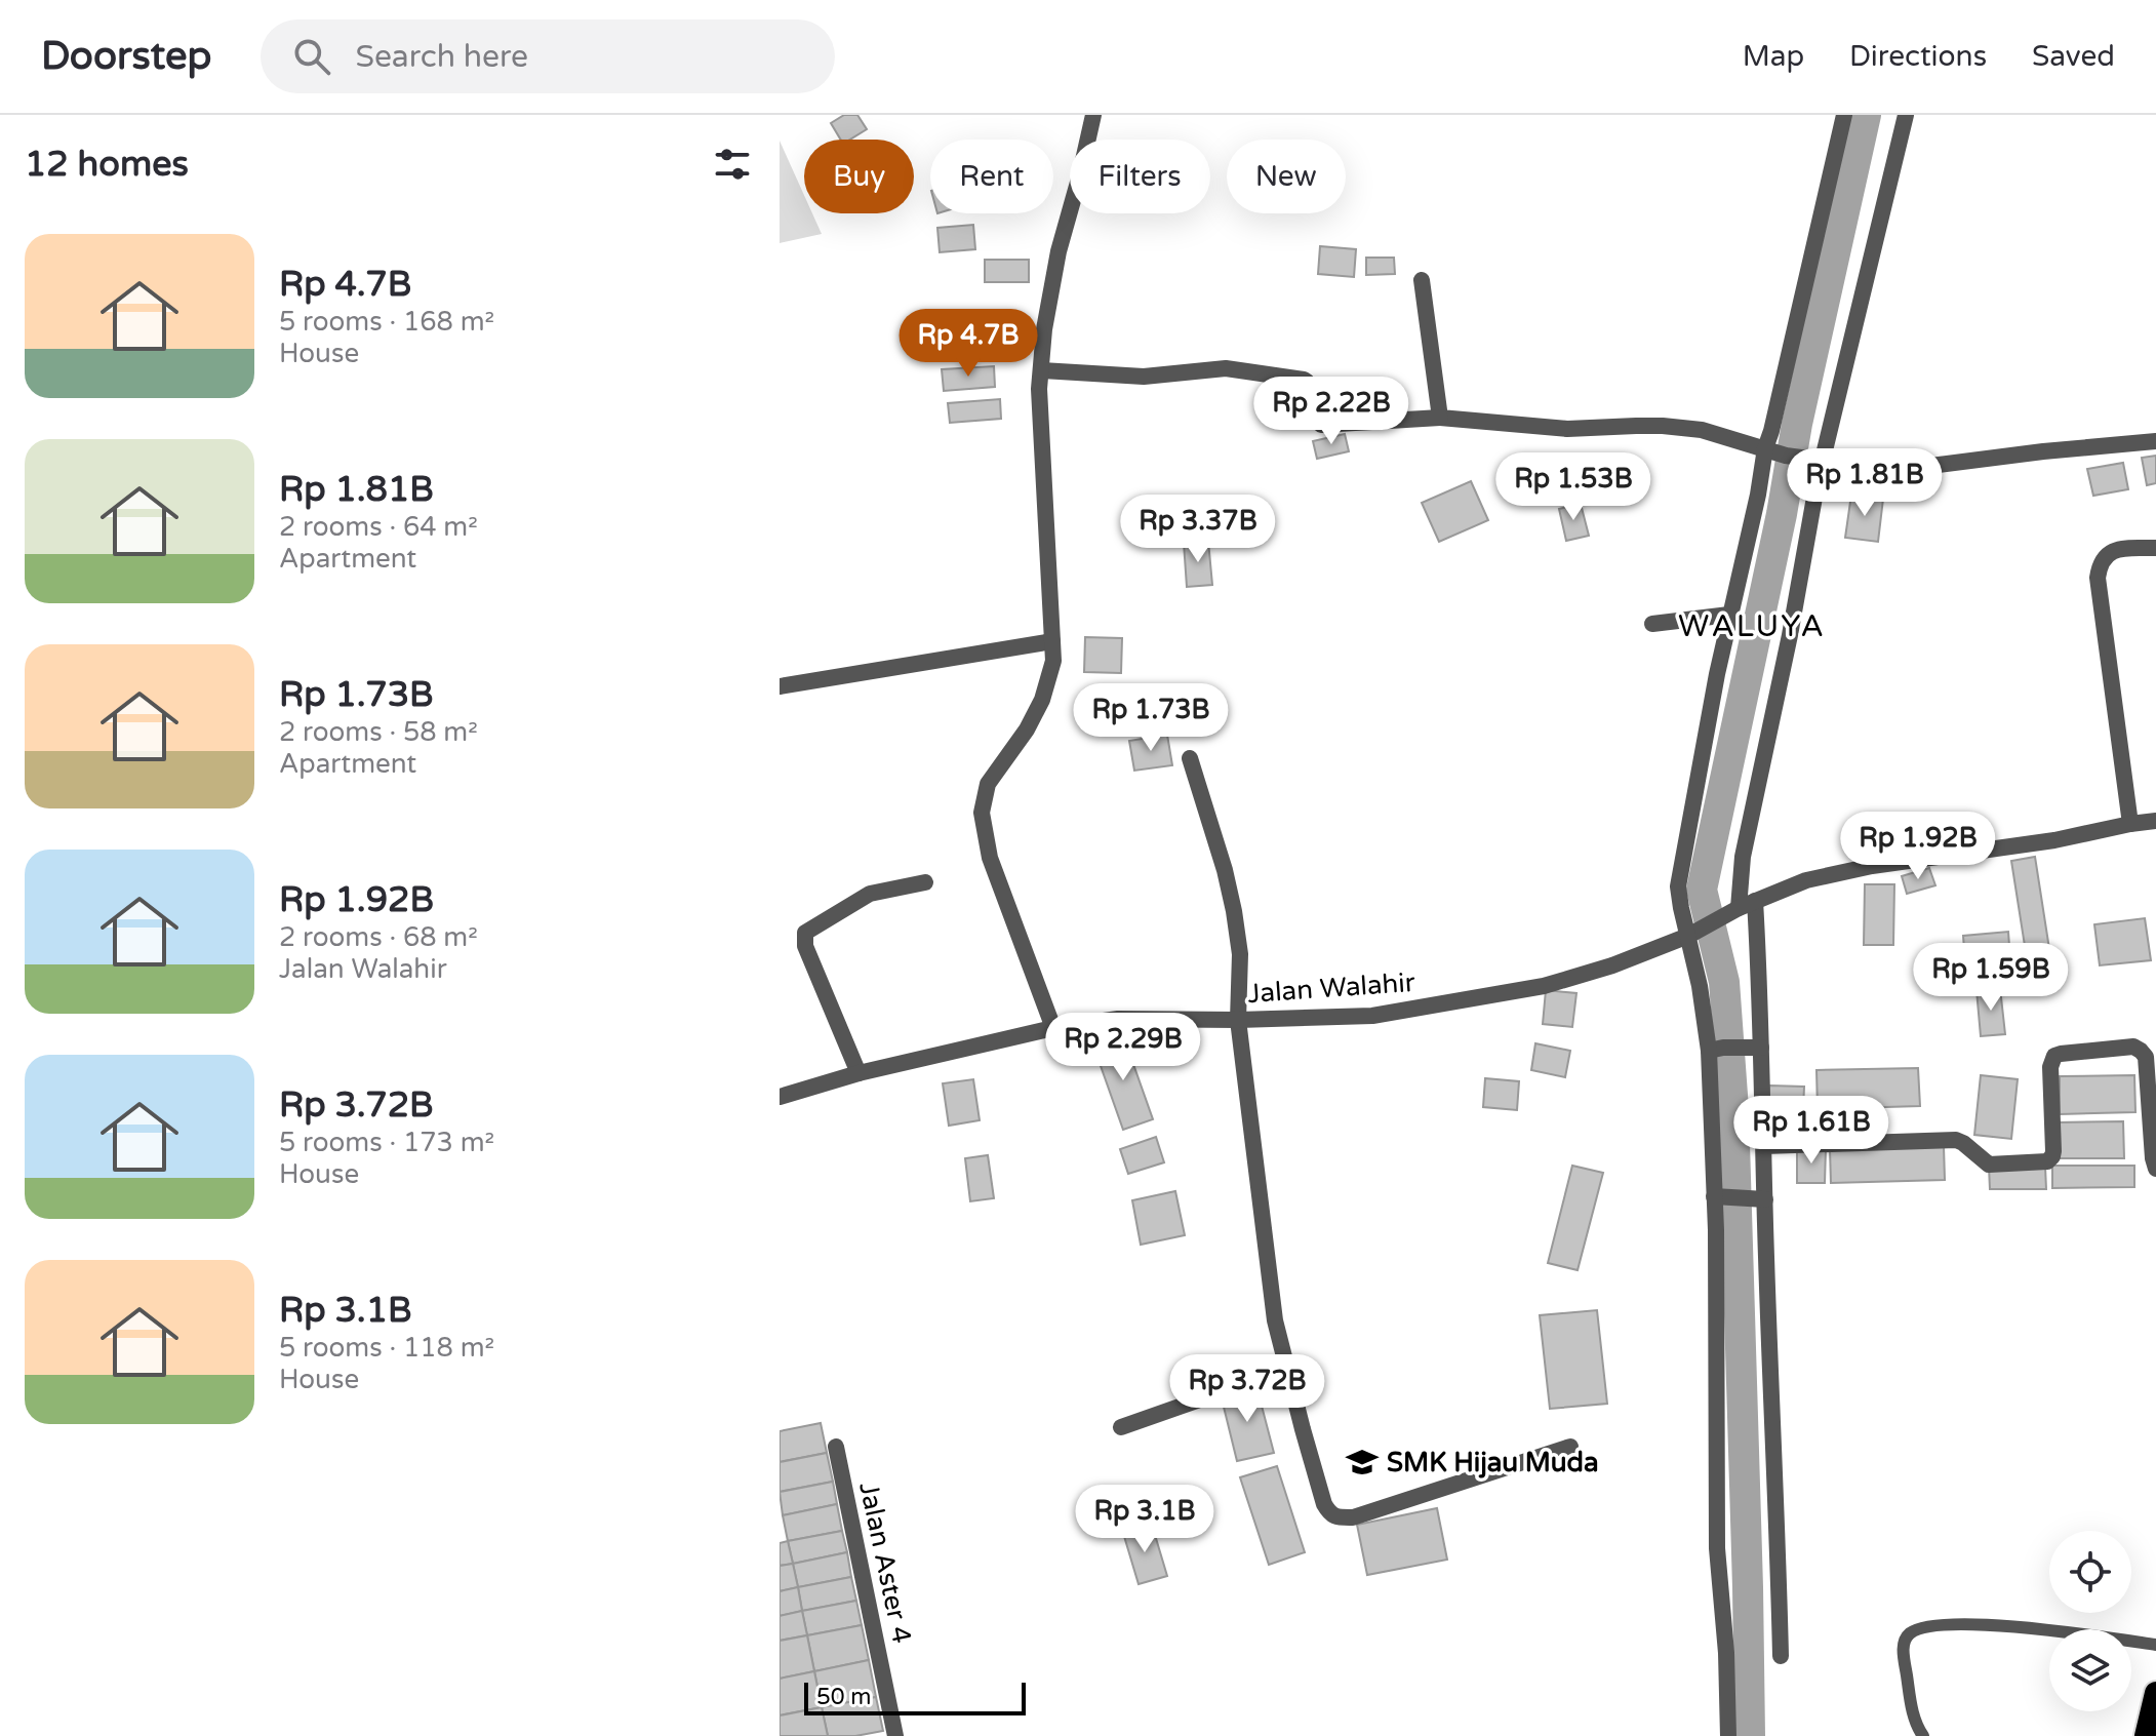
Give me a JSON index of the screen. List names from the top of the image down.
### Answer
{
  "streets": {
    "street": ["Jalan Walahir", "Jalan Aster 4"]
  },
  "districts": ["WALUYA"],
  "places": {
    "school or university": ["SMK Hijau Muda"]
  },
  "scale_bar": "50 m",
  "page": {
    "header": "Doorstep",
    "search": "Search here",
    "nav": ["Map", "Directions", "Saved"],
    "heading": "12 homes",
    "chip": [
      "Buy",
      "Rent",
      "Filters",
      "New"
    ],
    "list": [
      {
        "name": "Rp 4.7B",
        "note": "5 rooms · 168 m² · House"
      },
      {
        "name": "Rp 1.81B",
        "note": "2 rooms · 64 m² · Apartment"
      },
      {
        "name": "Rp 1.73B",
        "note": "2 rooms · 58 m² · Apartment"
      },
      {
        "name": "Rp 1.92B",
        "note": "2 rooms · 68 m² · Jalan Walahir"
      },
      {
        "name": "Rp 3.72B",
        "note": "5 rooms · 173 m² · House"
      },
      {
        "name": "Rp 3.1B",
        "note": "5 rooms · 118 m² · House"
      }
    ],
    "price": [
      "Rp 4.7B",
      "Rp 2.22B",
      "Rp 1.81B",
      "Rp 1.53B",
      "Rp 3.37B",
      "Rp 1.73B",
      "Rp 1.92B",
      "Rp 1.59B",
      "Rp 2.29B",
      "Rp 1.61B",
      "Rp 3.72B",
      "Rp 3.1B"
    ],
    "scale": "50 m"
  }
}
